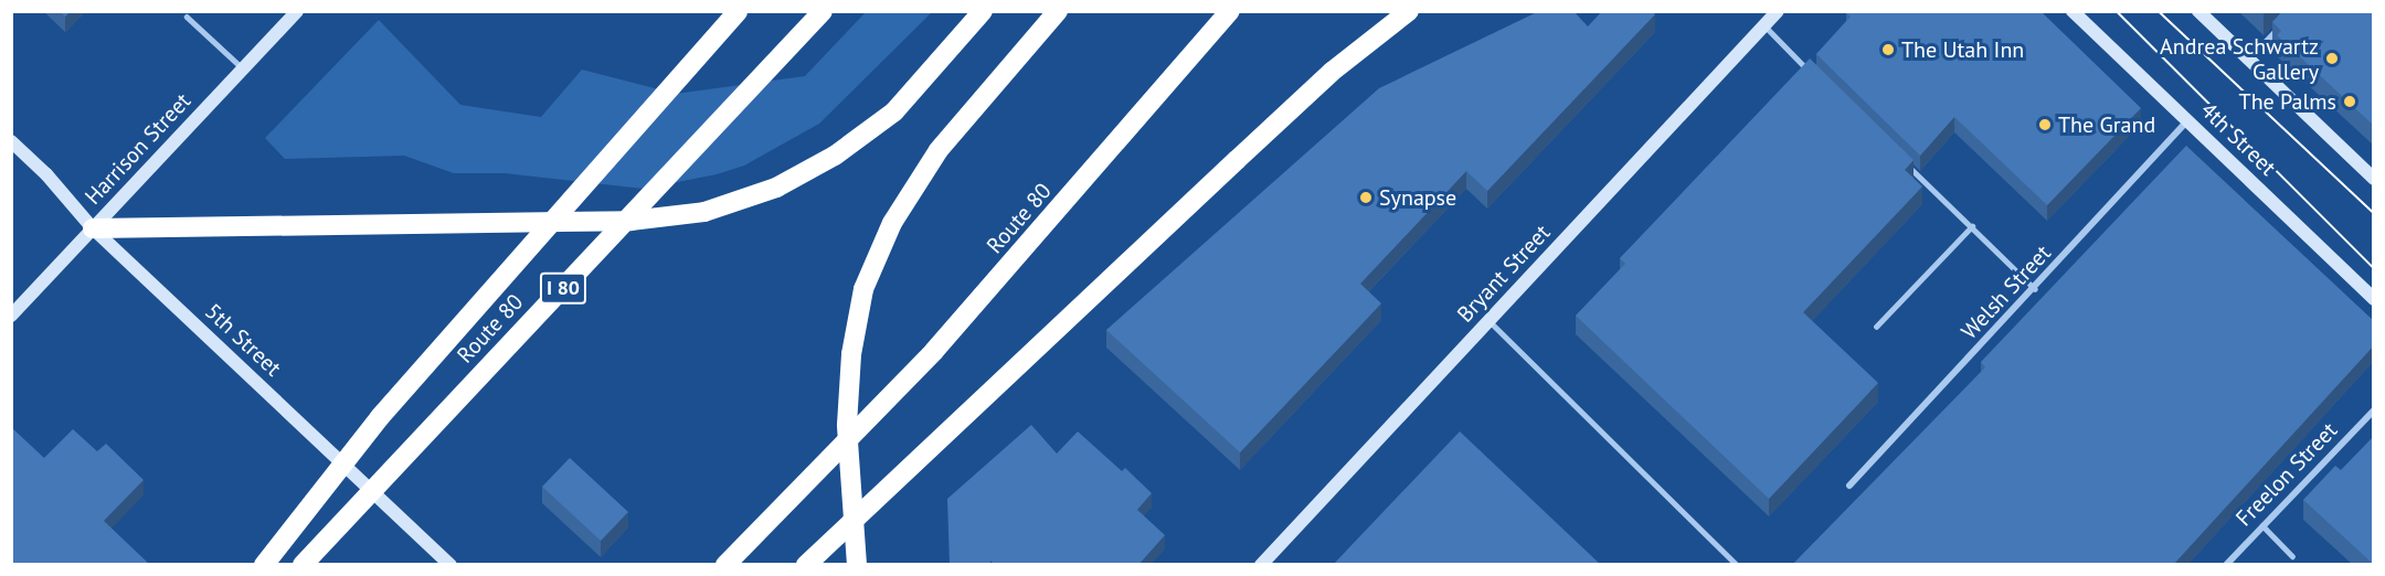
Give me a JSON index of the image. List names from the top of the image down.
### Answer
{
  "streets": {
    "highway": ["Route 80", "I 80"],
    "main road": [
      "4th Street",
      "Harrison Street",
      "Bryant Street",
      "5th Street"
    ],
    "street": ["Welsh Street", "Freelon Street"]
  },
  "crossings": [
    ["4th Street", "Welsh Street"],
    ["Harrison Street", "5th Street"]
  ],
  "places": [
    "The Utah Inn",
    "Andrea Schwartz Gallery",
    "The Palms",
    "The Grand",
    "Synapse"
  ]
}
